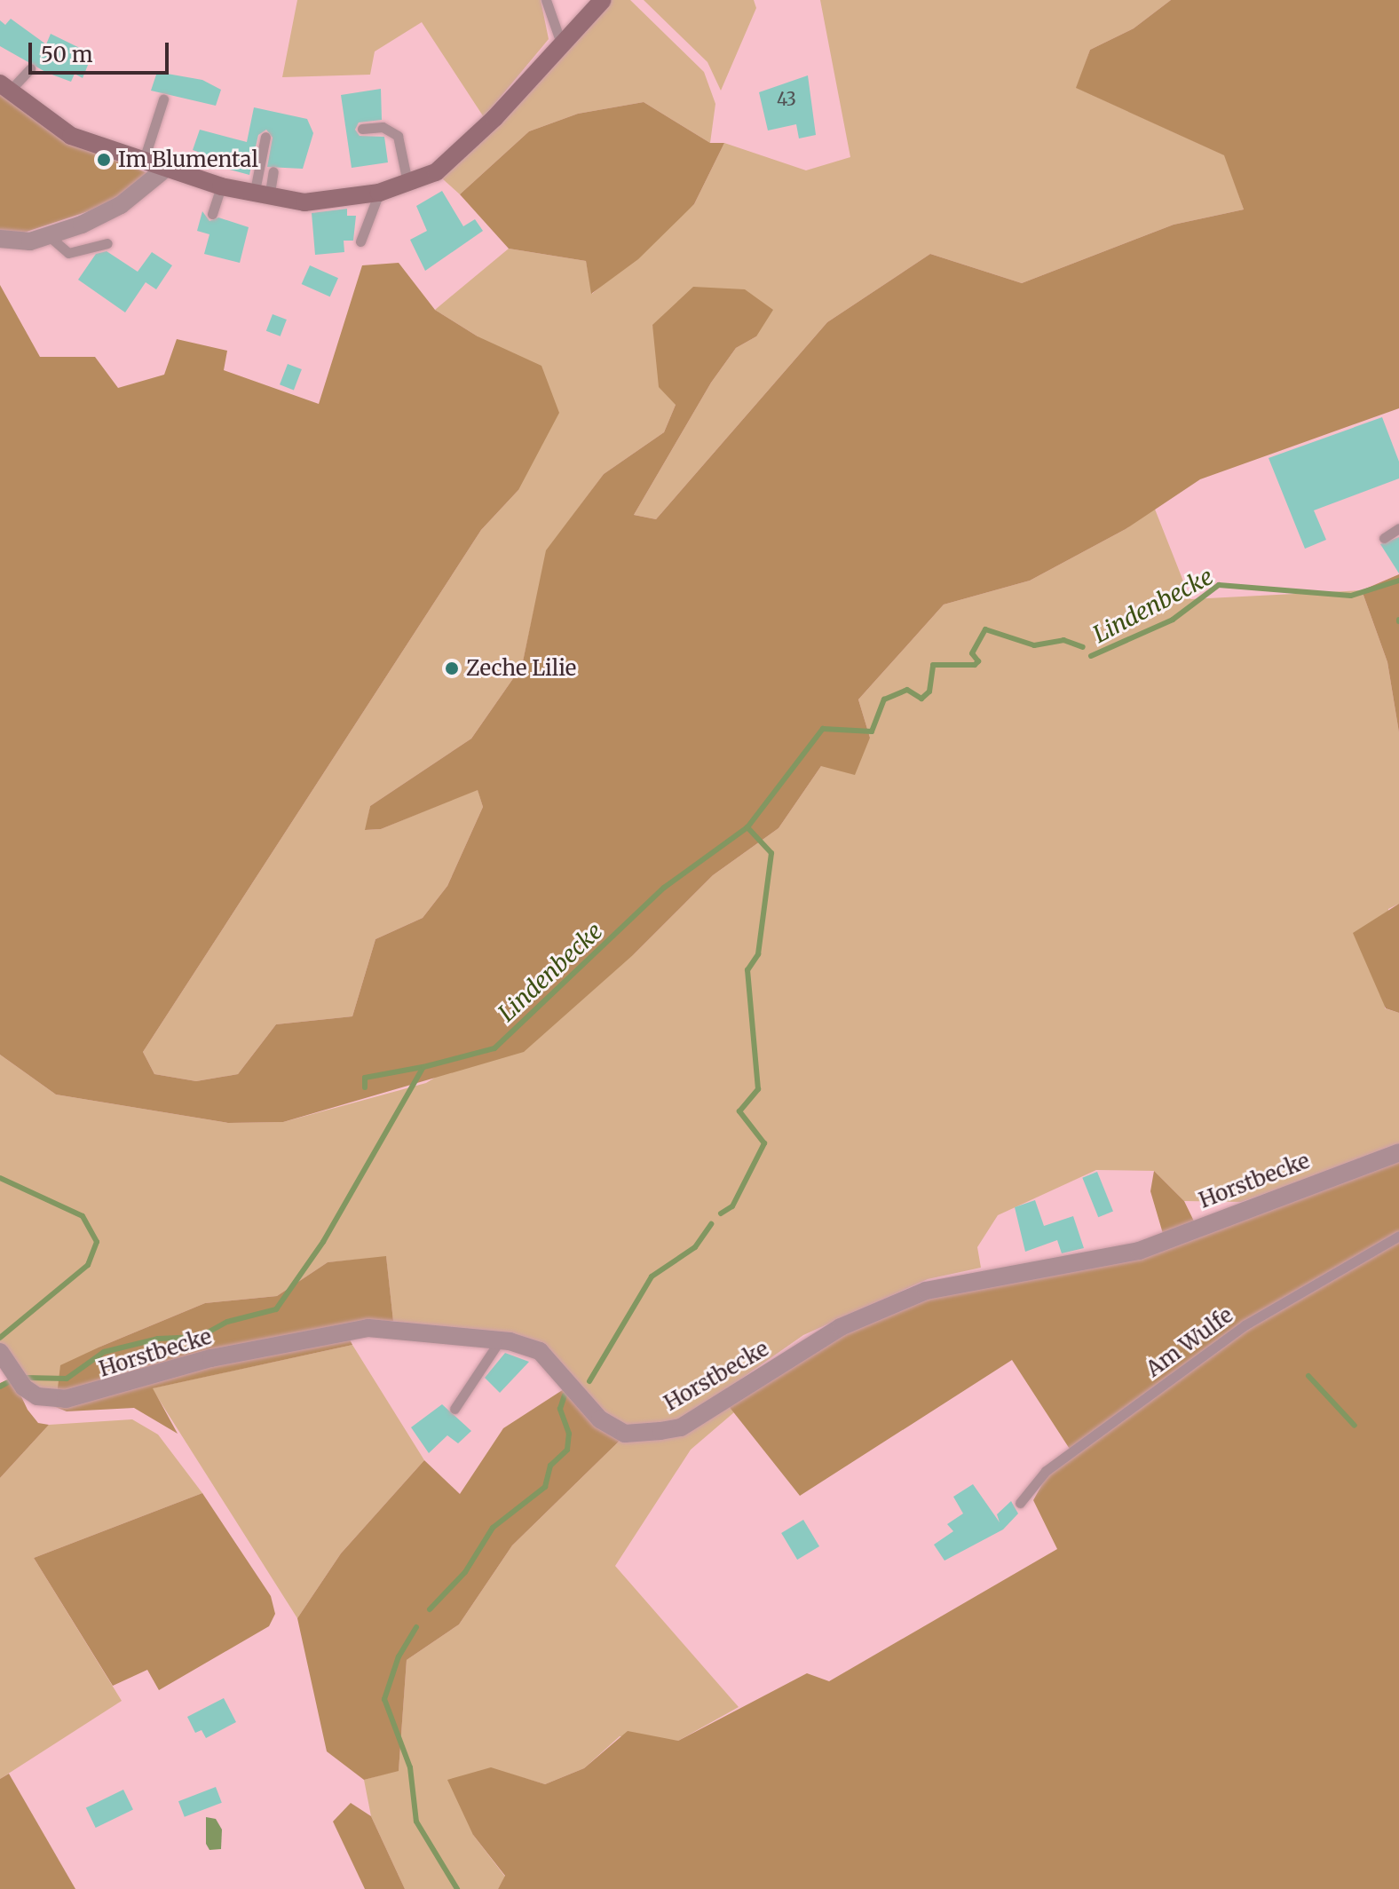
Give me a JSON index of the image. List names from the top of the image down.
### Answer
{
  "streets": {
    "street": ["Horstbecke"],
    "lane": ["Am Wulfe"]
  },
  "water": ["Lindenbecke"],
  "places": ["Im Blumental", "Zeche Lilie"],
  "house_numbers": ["43"],
  "scale_bar": "50 m"
}
